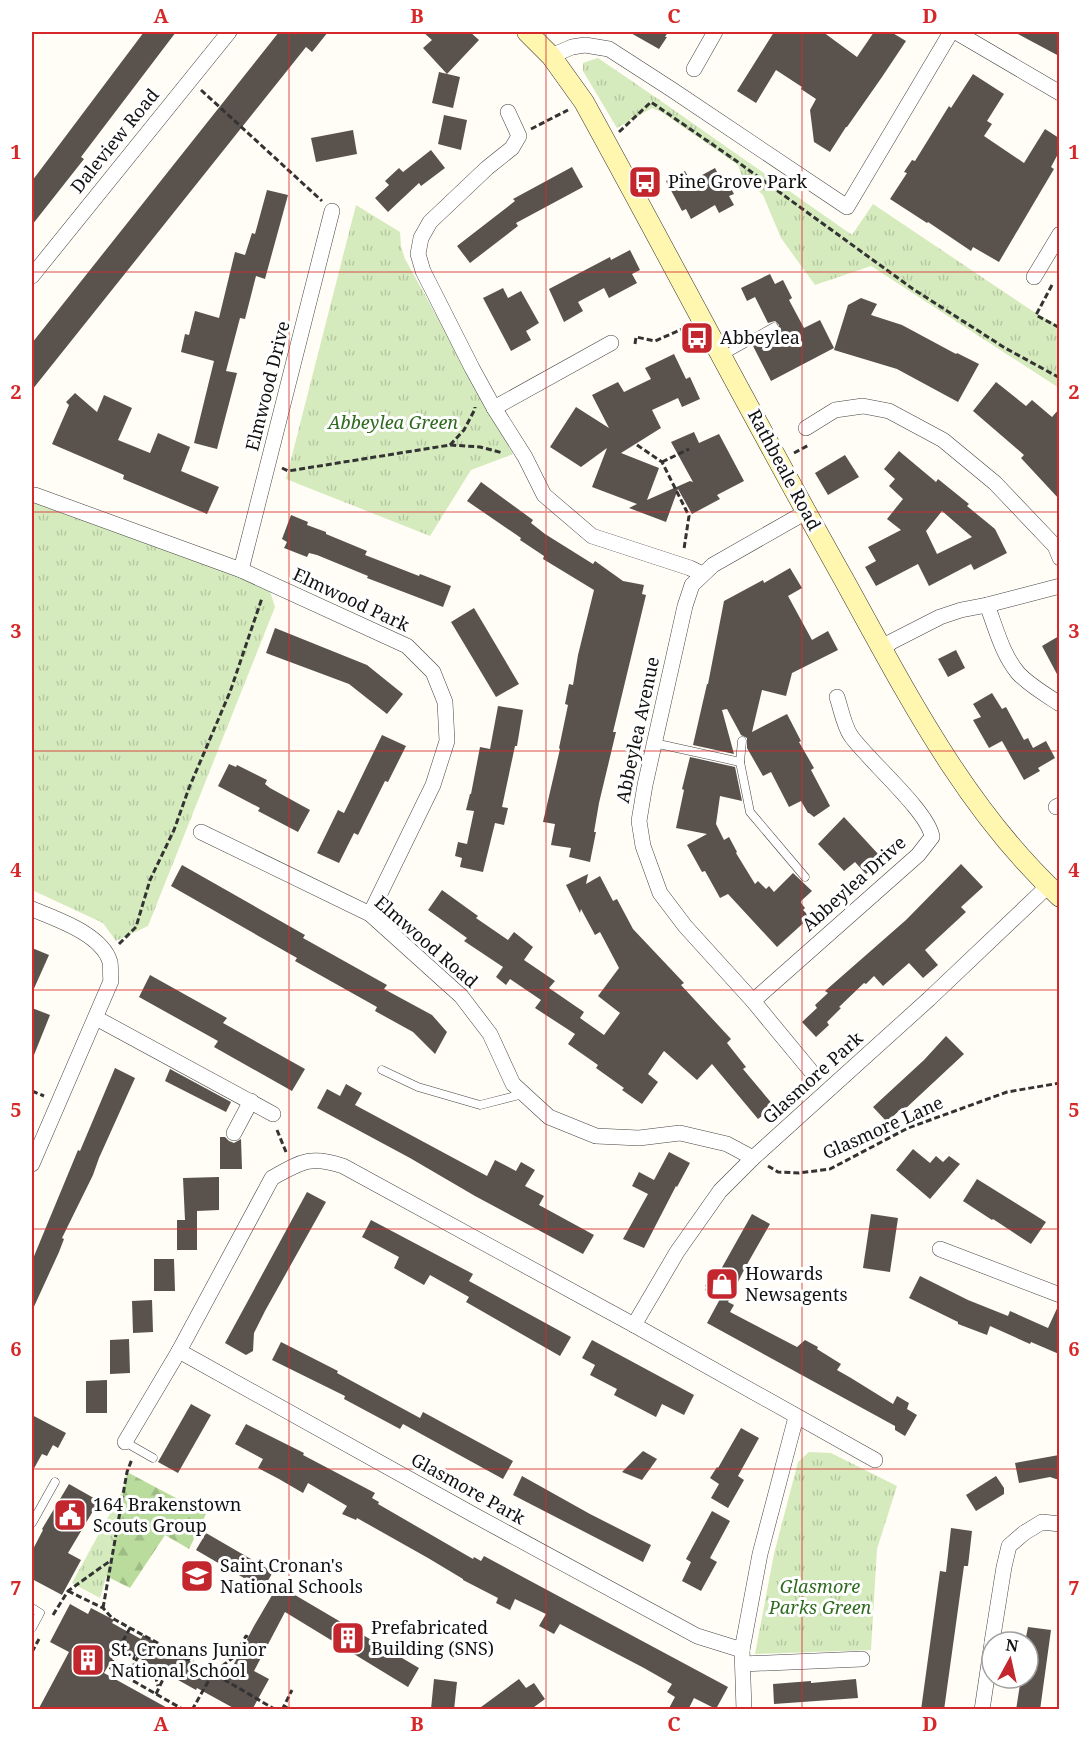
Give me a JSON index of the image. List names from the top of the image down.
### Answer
{
  "streets": {
    "main road": ["Rathbeale Road"],
    "street": [
      "Daleview Road",
      "Elmwood Drive",
      "Elmwood Park",
      "Abbeylea Avenue",
      "Abbeylea Drive",
      "Elmwood Road",
      "Glasmore Park"
    ],
    "path": ["Glasmore Lane"]
  },
  "crossings": [
    ["Elmwood Drive", "Elmwood Park"],
    ["Rathbeale Road", "Abbeylea Avenue"],
    ["Rathbeale Road", "Glasmore Park"],
    ["Elmwood Park", "Elmwood Road"],
    ["Abbeylea Avenue", "Abbeylea Drive"],
    ["Elmwood Road", "Glasmore Park"],
    ["Elmwood Road", "Glasmore Lane"],
    ["Glasmore Park", "Glasmore Lane"]
  ],
  "parks": ["Abbeylea Green", "Glasmore Parks Green"],
  "places": {
    "bus stop": ["Pine Grove Park", "Abbeylea"],
    "shop": ["Howards Newsagents"],
    "public building": ["164 Brakenstown Scouts Group"],
    "school or university": ["Saint Cronan's National Schools"],
    "building": ["Prefabricated Building (SNS)", "St. Cronans Junior National School"]
  },
  "north": "top",
  "grid": {
    "columns": [
      "A",
      "B",
      "C",
      "D"
    ],
    "rows": [
      "1",
      "2",
      "3",
      "4",
      "5",
      "6",
      "7"
    ]
  }
}
